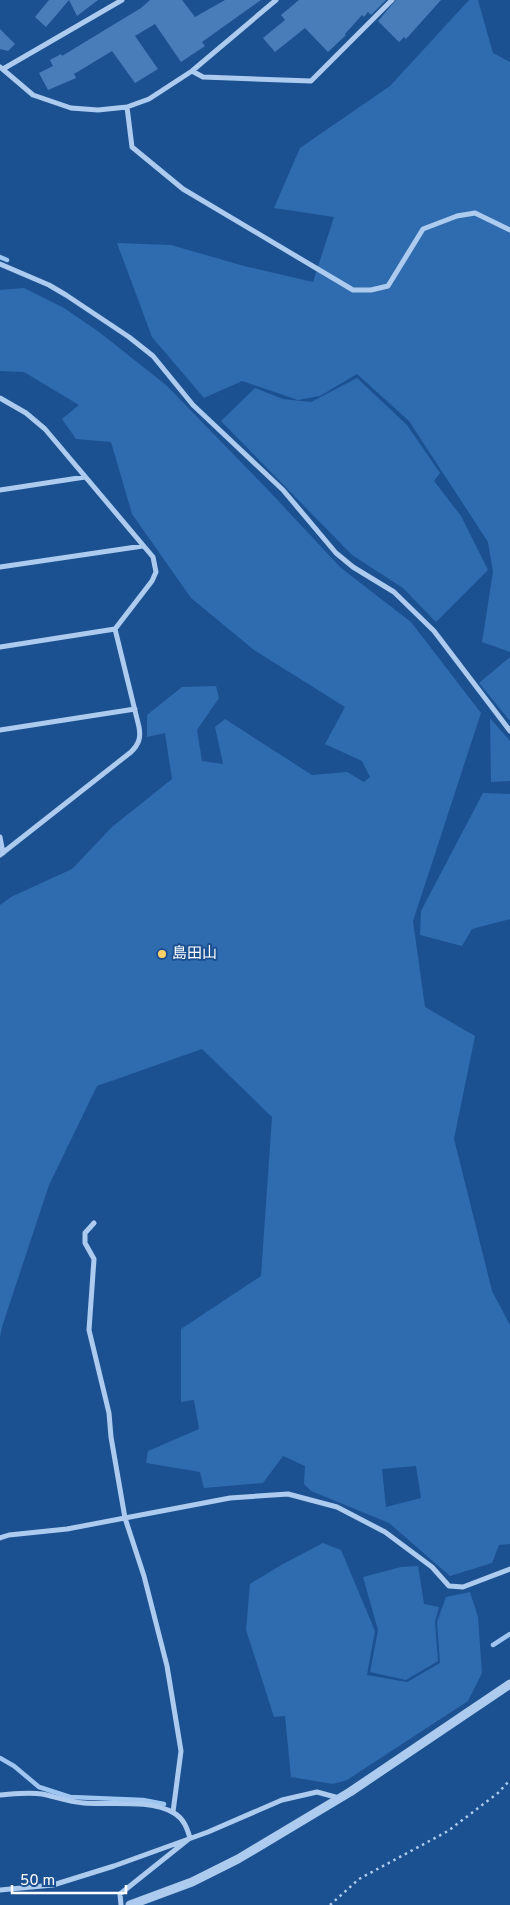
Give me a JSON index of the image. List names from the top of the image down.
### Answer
{
  "places": ["島田山"],
  "scale_bar": "50 m"
}
